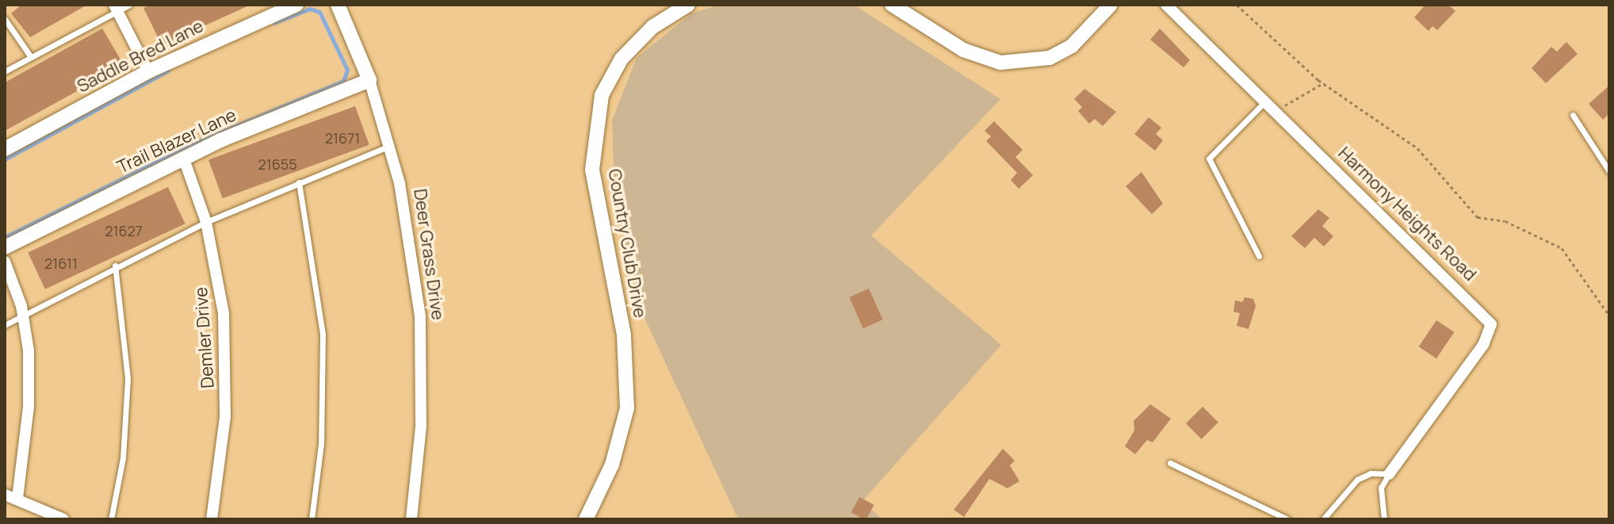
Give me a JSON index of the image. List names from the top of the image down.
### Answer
{
  "streets": {
    "street": [
      "Saddle Bred Lane",
      "Trail Blazer Lane",
      "Harmony Heights Road",
      "Country Club Drive",
      "Deer Grass Drive",
      "Demler Drive"
    ]
  },
  "crossings": [
    ["Trail Blazer Lane", "Deer Grass Drive"],
    ["Trail Blazer Lane", "Demler Drive"]
  ],
  "house_numbers": [
    "21671",
    "21655",
    "21627",
    "21611"
  ]
}
